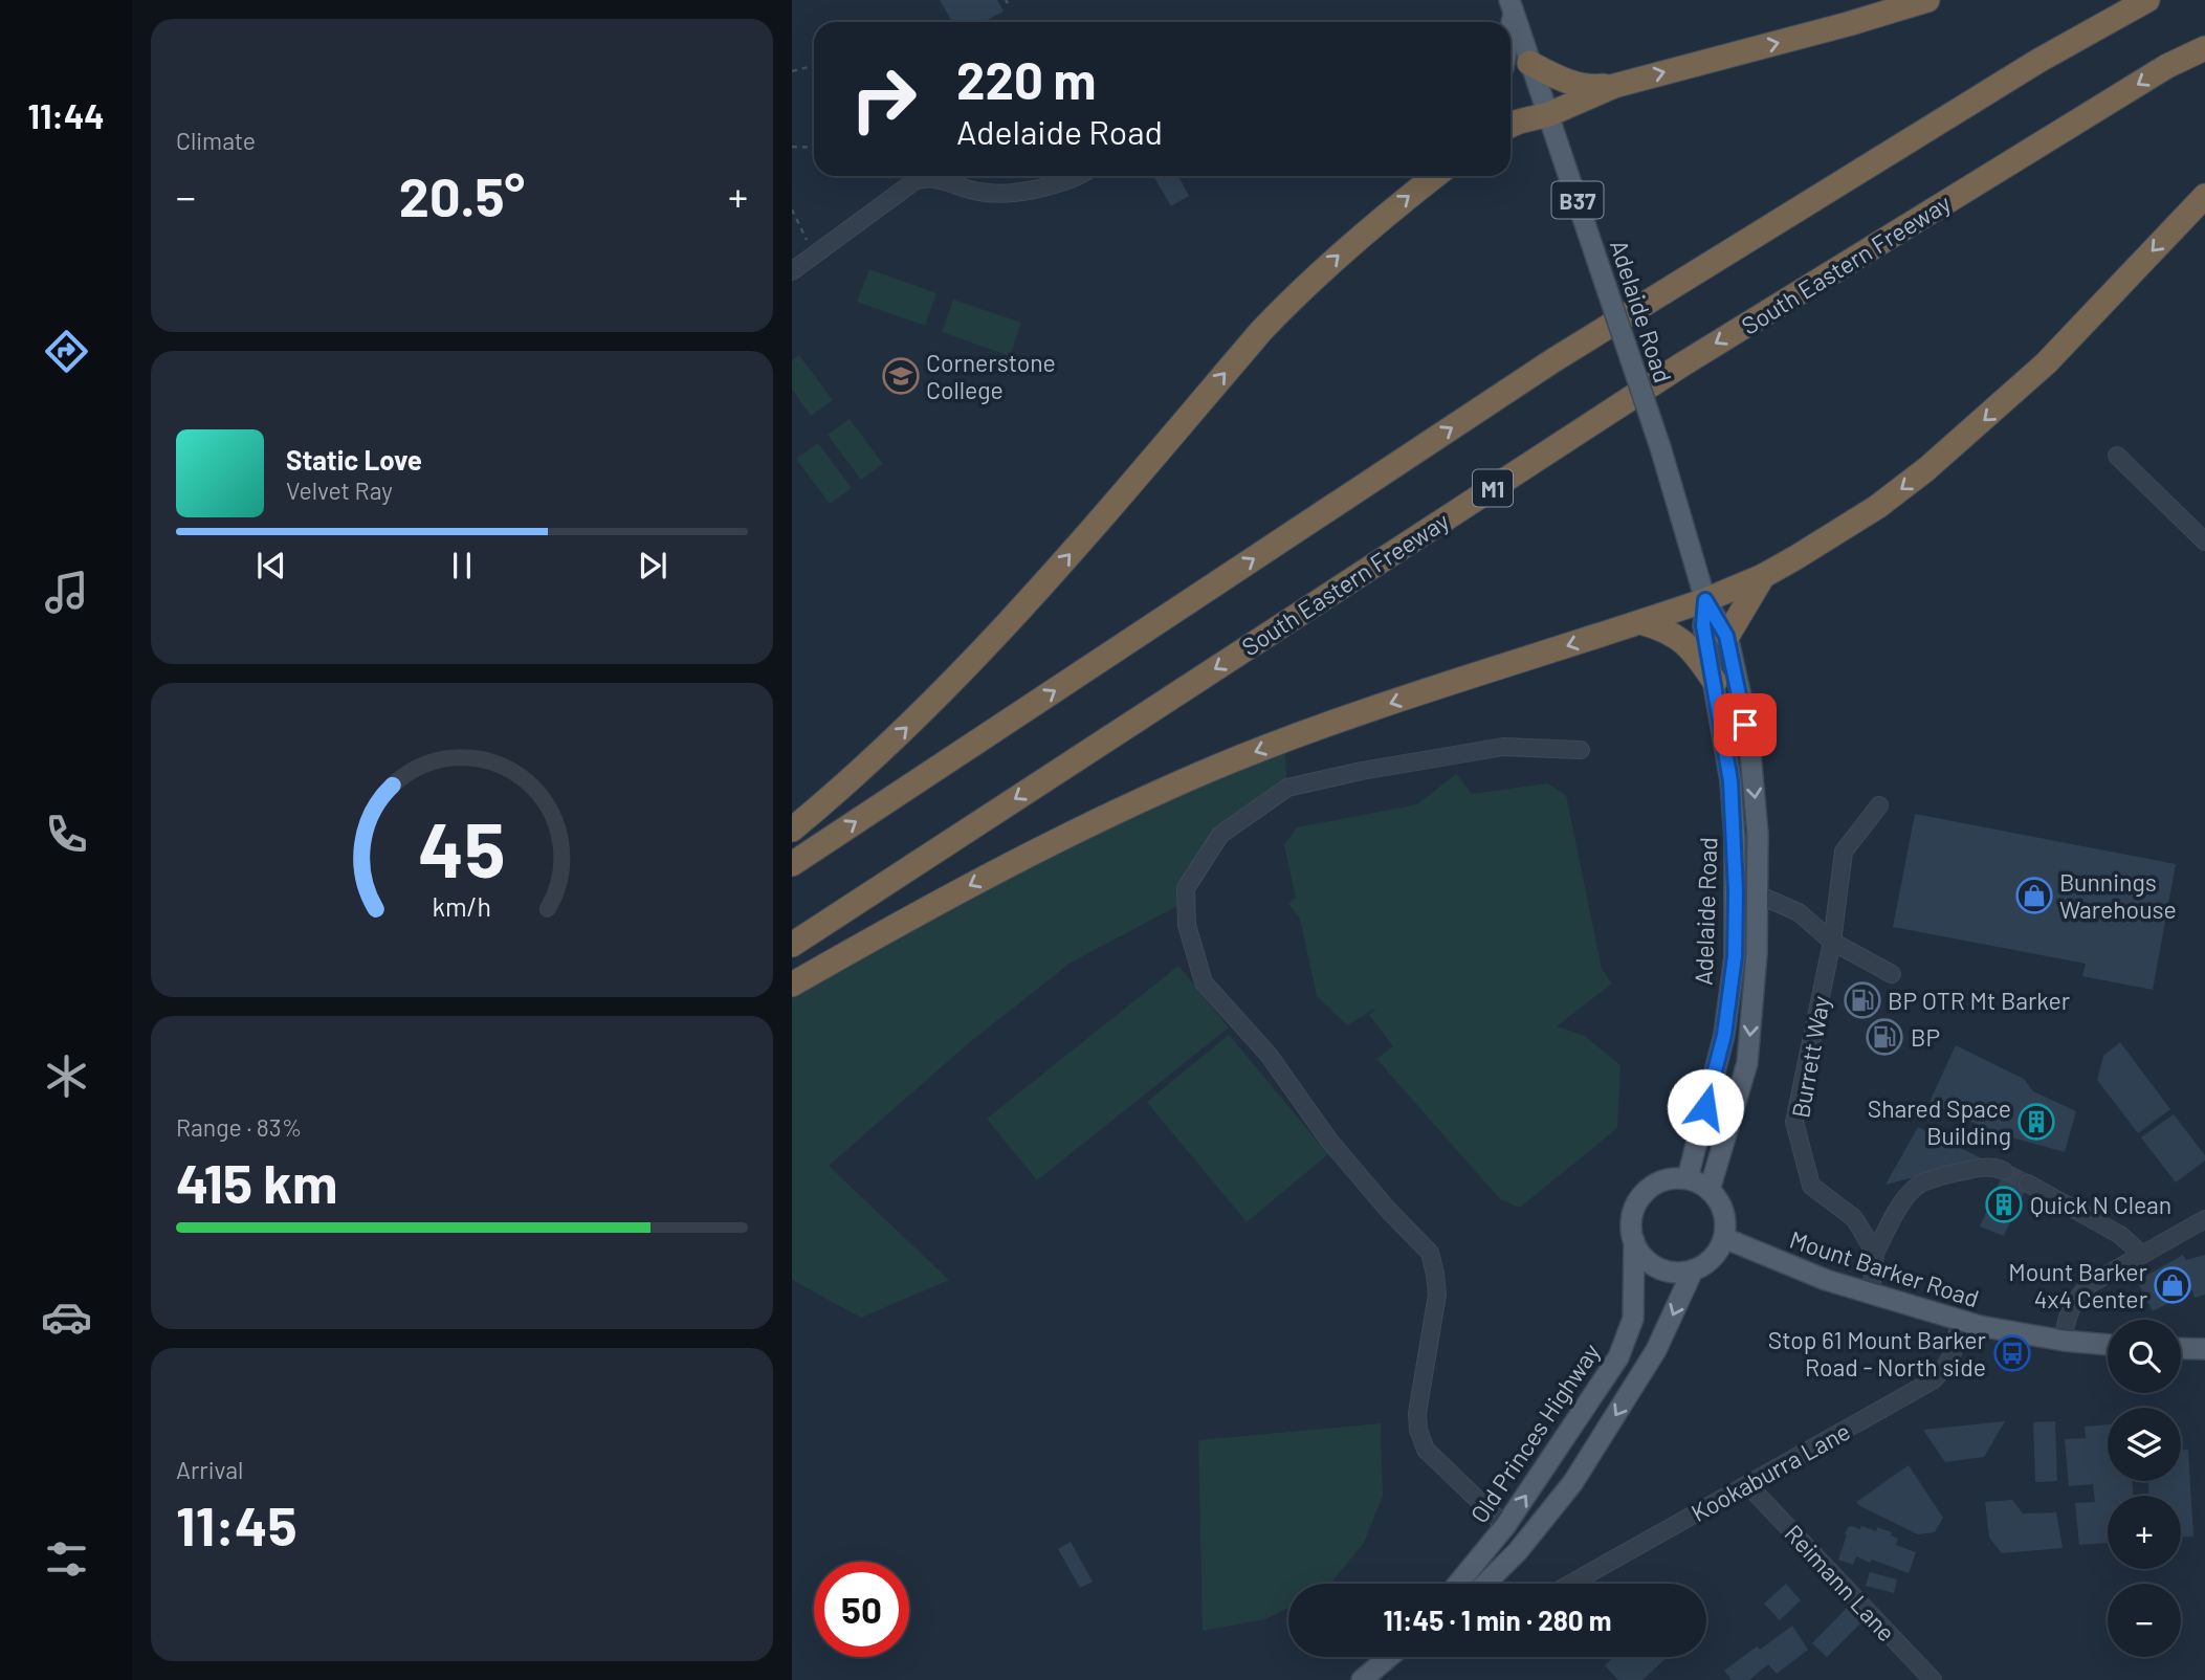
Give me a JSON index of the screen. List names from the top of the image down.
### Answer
{
  "streets": {
    "highway": ["South Eastern Freeway", "M1"],
    "main road": [
      "B37",
      "Adelaide Road",
      "Mount Barker Road",
      "Old Princes Highway"
    ],
    "street": ["Burrett Way", "Kookaburra Lane", "Reimann Lane"]
  },
  "crossings": [
    ["Adelaide Road", "Mount Barker Road"],
    ["Adelaide Road", "Old Princes Highway"],
    ["Mount Barker Road", "Old Princes Highway"],
    ["Mount Barker Road", "Kookaburra Lane"],
    ["Kookaburra Lane", "Reimann Lane"]
  ],
  "places": {
    "school or university": ["Cornerstone College"],
    "shop": ["Bunnings Warehouse", "Mount Barker 4x4 Center"],
    "fuel station": ["BP OTR Mt Barker", "BP"],
    "building": ["Shared Space Building", "Quick N Clean"],
    "bus stop": ["Stop 61 Mount Barker Road - North side"]
  },
  "page": {
    "tabs": "11:44",
    "tile": [
      "Climate",
      ["Range · 83%", "415 km"],
      ["Arrival", "11:45"]
    ],
    "turn": ["220 m", "Adelaide Road"],
    "heat": ["−", "20.5°", "+"],
    "song": ["Static Love", "Velvet Ray"],
    "map_buttons": ["+", "−"],
    "limit": "50",
    "trip": "11:45 · 1 min · 280 m",
    "gauge": ["45", "km/h"]
  }
}
